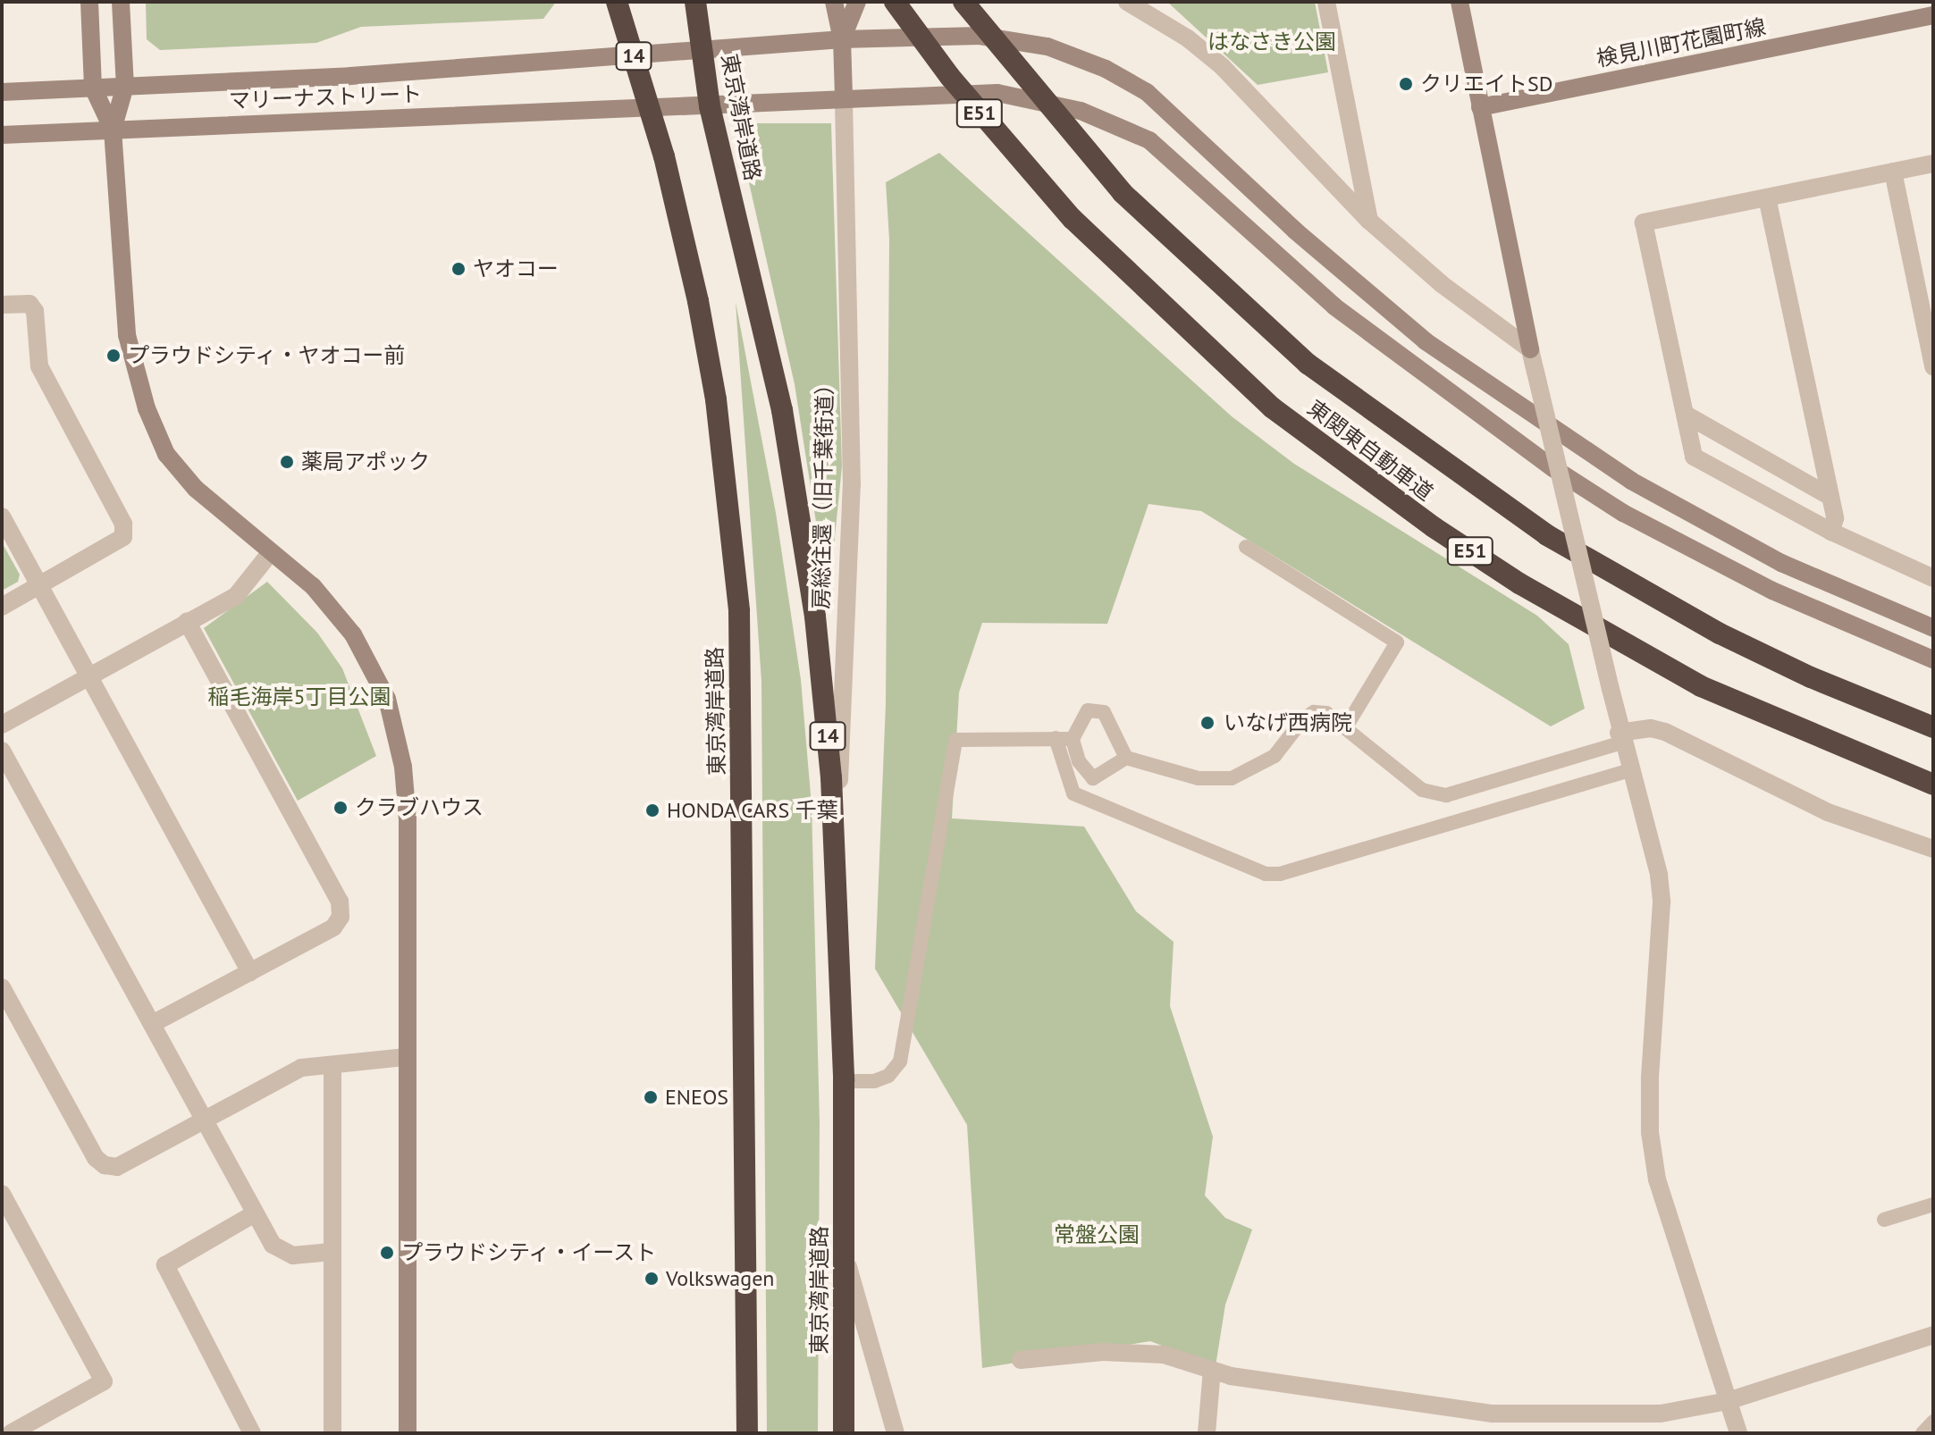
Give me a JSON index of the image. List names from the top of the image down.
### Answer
{
  "streets": {
    "highway": [
      "14",
      "E51",
      "東京湾岸道路",
      "東関東自動車道"
    ],
    "street": ["検見川町花園町線", "マリーナストリート", "房総往還（旧千葉街道）"]
  },
  "crossings": [
    ["マリーナストリート", "東京湾岸道路"],
    ["マリーナストリート", "房総往還（旧千葉街道）"],
    ["東京湾岸道路", "房総往還（旧千葉街道）"]
  ],
  "parks": ["はなさき公園", "稲毛海岸5丁目公園", "常盤公園"],
  "places": [
    "クリエイトSD",
    "ヤオコー",
    "プラウドシティ・ヤオコー前",
    "薬局アポック",
    "いなげ西病院",
    "クラブハウス",
    "HONDA CARS 千葉",
    "ENEOS",
    "プラウドシティ・イースト",
    "Volkswagen"
  ]
}
